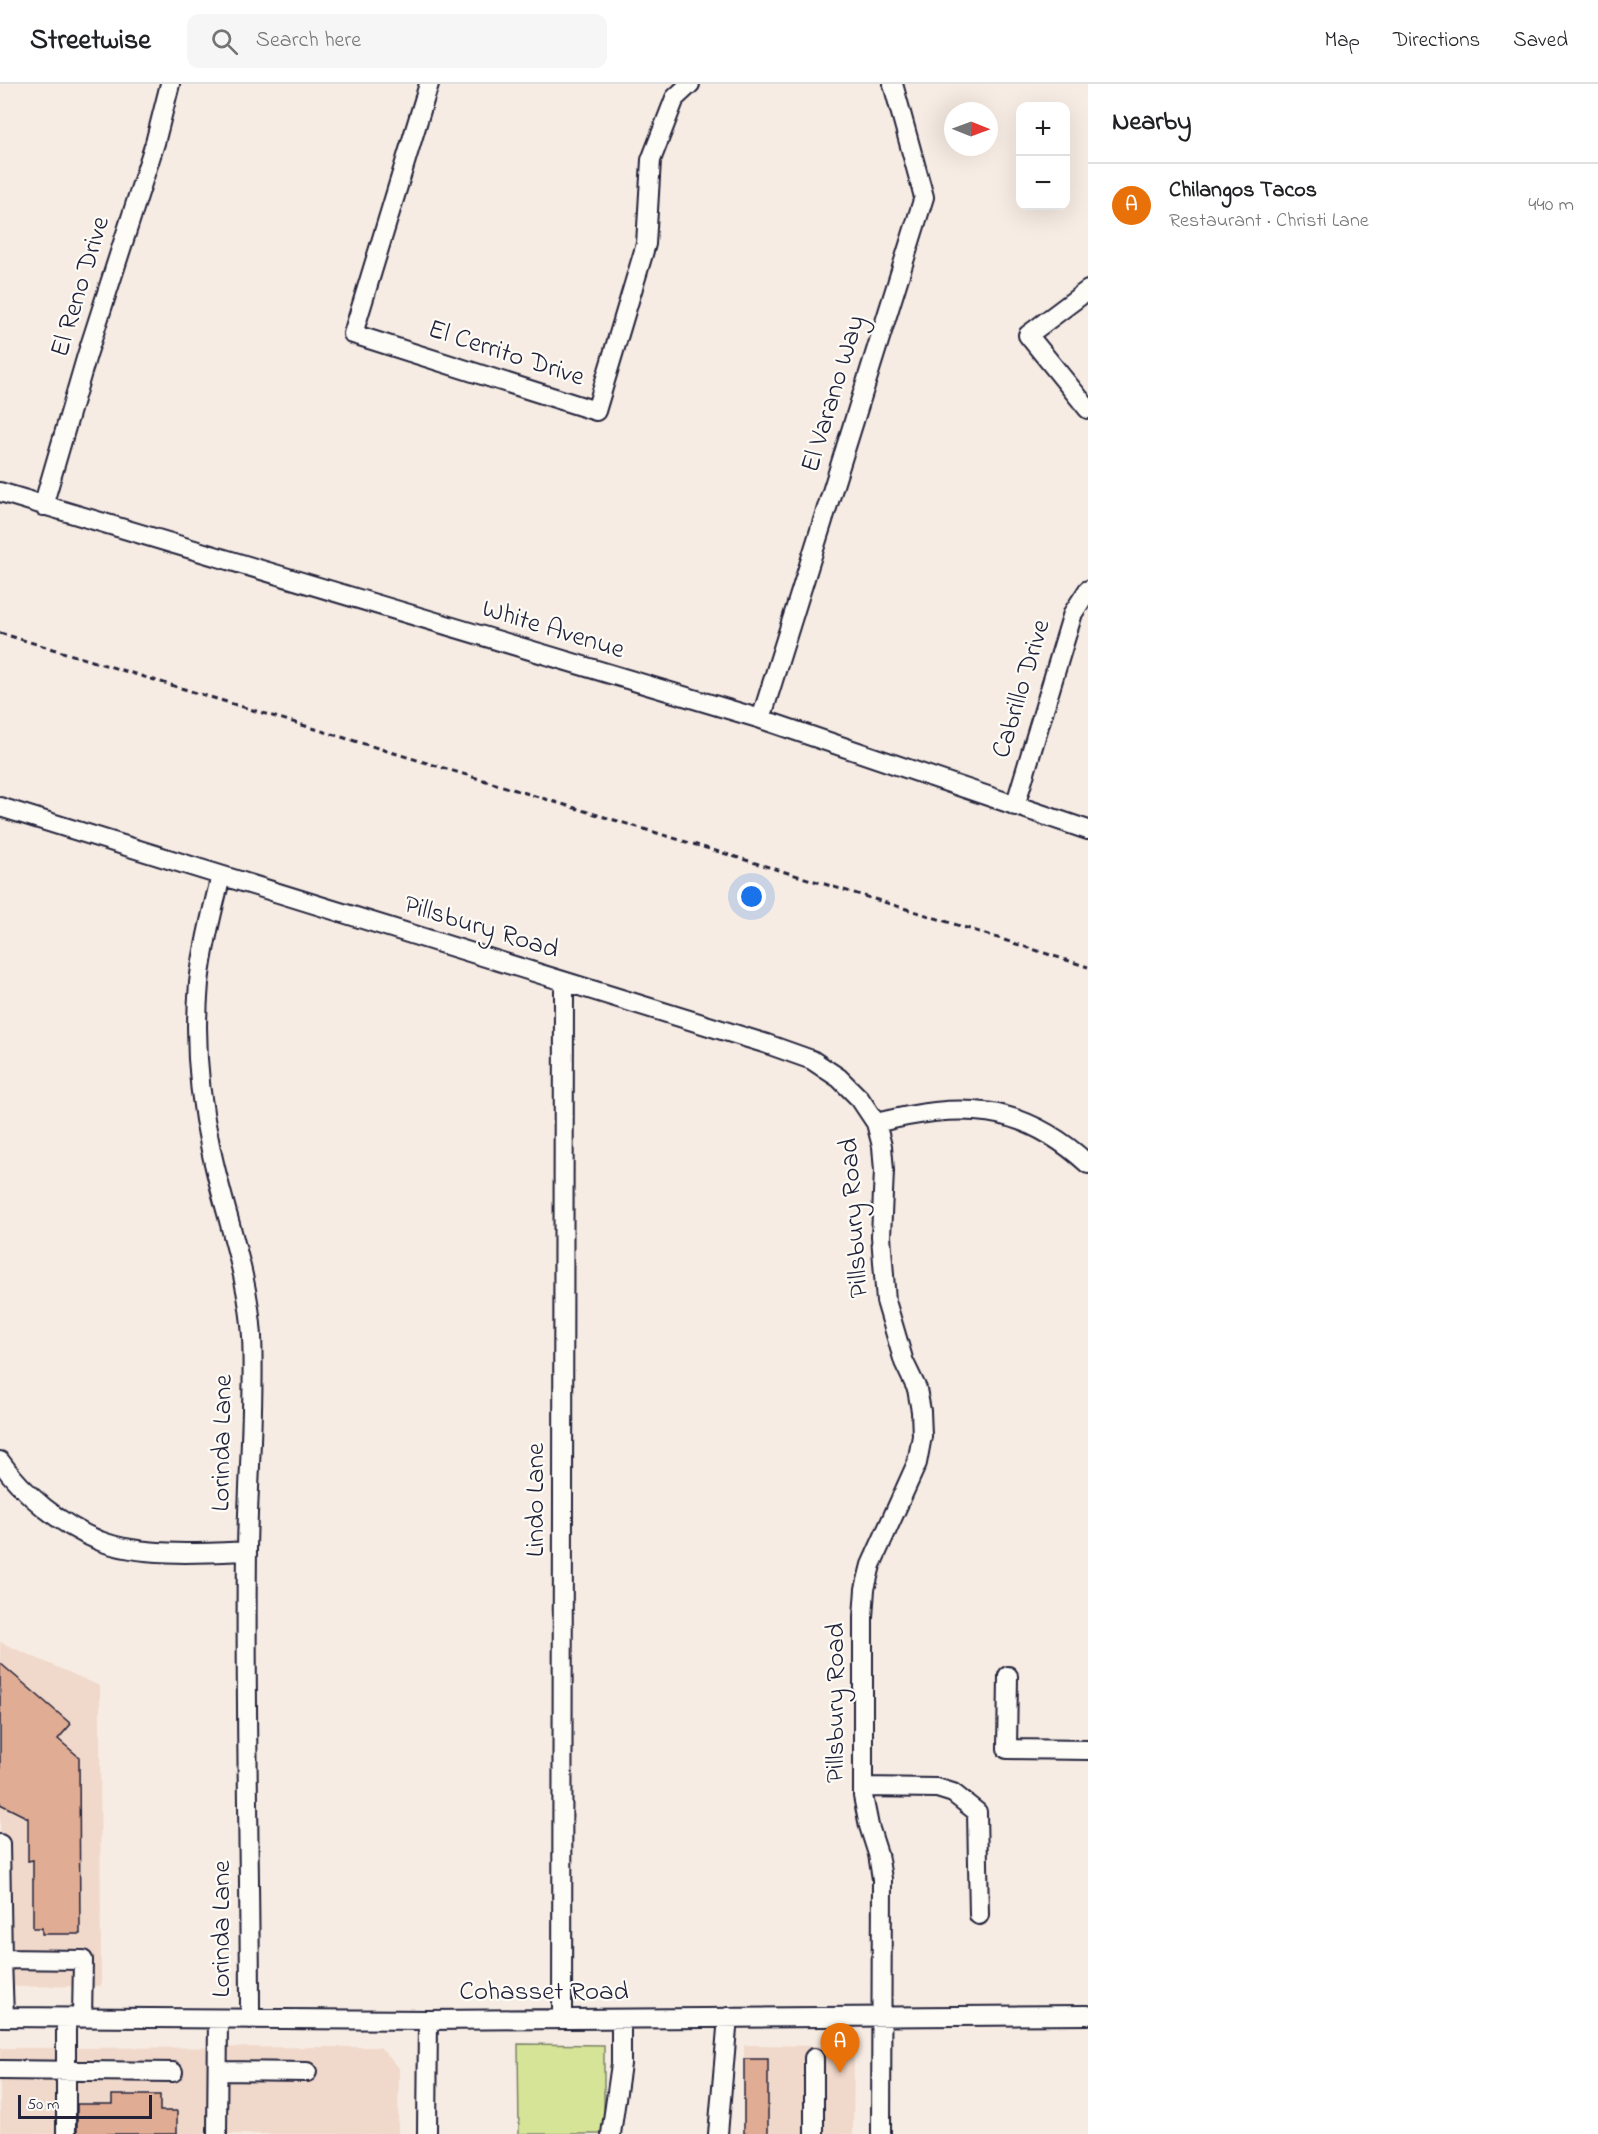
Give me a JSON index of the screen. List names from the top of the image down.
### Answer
{
  "streets": {
    "street": [
      "El Reno Drive",
      "El Cerrito Drive",
      "El Varano Way",
      "White Avenue",
      "Cabrillo Drive",
      "Pillsbury Road",
      "Lorinda Lane",
      "Lindo Lane",
      "Cohasset Road"
    ]
  },
  "crossings": [
    ["El Reno Drive", "White Avenue"],
    ["El Varano Way", "White Avenue"],
    ["White Avenue", "Cabrillo Drive"],
    ["Pillsbury Road", "Lorinda Lane"],
    ["Pillsbury Road", "Lindo Lane"],
    ["Pillsbury Road", "Cohasset Road"],
    ["Lorinda Lane", "Cohasset Road"],
    ["Lindo Lane", "Cohasset Road"]
  ],
  "scale_bar": "50 m",
  "north": "right",
  "page": {
    "header": "Streetwise",
    "search": "Search here",
    "nav": ["Map", "Directions", "Saved"],
    "heading": "Nearby",
    "map_buttons": ["+", "−"],
    "list": [
      {
        "mark": "A",
        "name": "Chilangos Tacos",
        "note": "Restaurant · Christi Lane",
        "value": "440 m"
      }
    ],
    "pins": "A",
    "scale": "50 m"
  }
}
